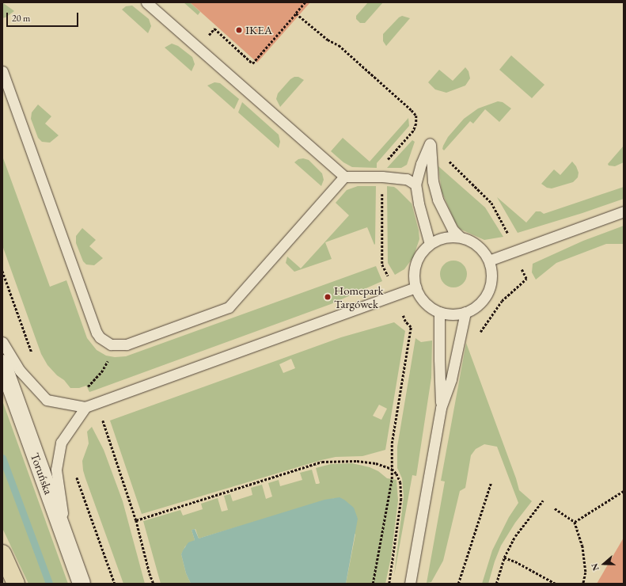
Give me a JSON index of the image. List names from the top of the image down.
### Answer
{
  "streets": {
    "main road": ["Toruńska"]
  },
  "places": ["IKEA", "Homepark Targówek"],
  "scale_bar": "20 m",
  "north": "left"
}
